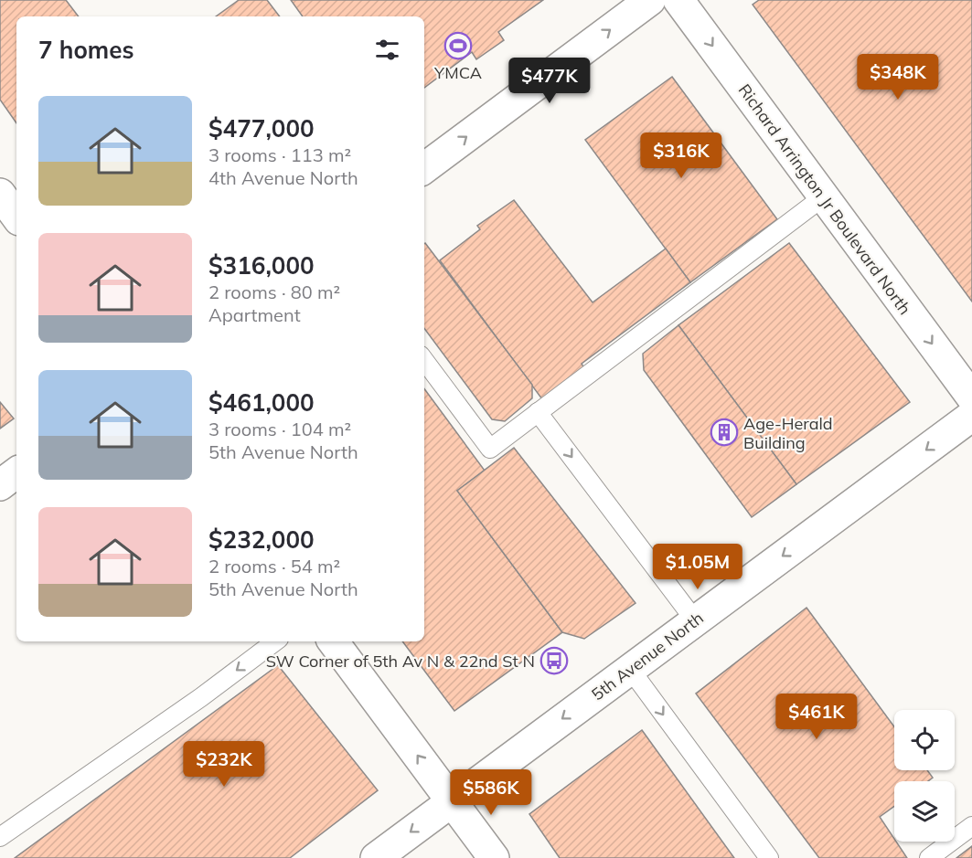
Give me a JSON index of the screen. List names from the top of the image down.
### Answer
{
  "streets": {
    "main road": ["Richard Arrington Jr Boulevard North", "5th Avenue North"]
  },
  "one_way": ["Richard Arrington Jr Boulevard North", "5th Avenue North"],
  "places": {
    "sports": ["YMCA"],
    "building": ["Age-Herald Building"],
    "bus stop": ["SW Corner of 5th Av N & 22nd St N"]
  },
  "page": {
    "heading": "7 homes",
    "price": [
      "$348K",
      "$477K",
      "$316K",
      "$1.05M",
      "$461K",
      "$232K",
      "$586K"
    ],
    "list": [
      {
        "name": "$477,000",
        "note": "3 rooms · 113 m² · 4th Avenue North"
      },
      {
        "name": "$316,000",
        "note": "2 rooms · 80 m² · Apartment"
      },
      {
        "name": "$461,000",
        "note": "3 rooms · 104 m² · 5th Avenue North"
      },
      {
        "name": "$232,000",
        "note": "2 rooms · 54 m² · 5th Avenue North"
      }
    ]
  }
}
